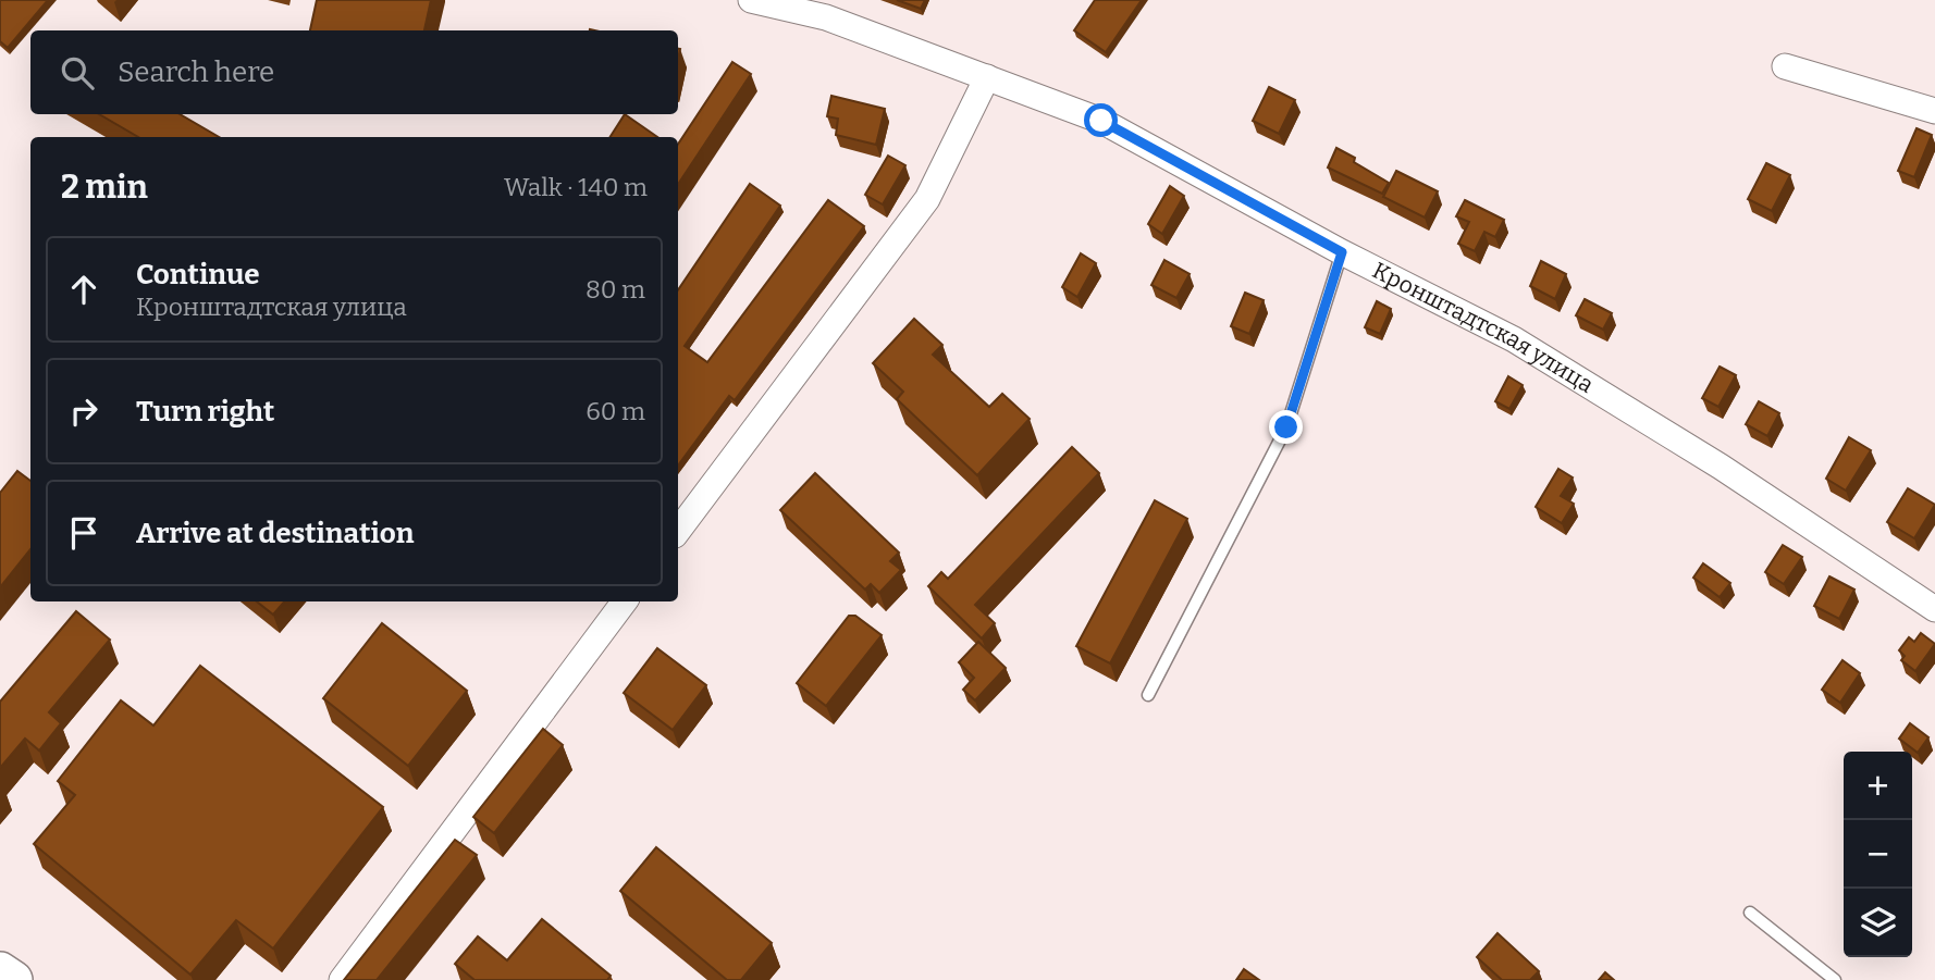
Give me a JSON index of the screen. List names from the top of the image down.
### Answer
{
  "streets": {
    "street": ["Кронштадтская улица"]
  },
  "page": {
    "search": "Search here",
    "heading": ["2 min", "Walk · 140 m"],
    "list": [
      ["Continue", "Кронштадтская улица", "80 m"],
      ["Turn right", "60 m"],
      "Arrive at destination"
    ],
    "map_buttons": ["+", "−"]
  }
}
